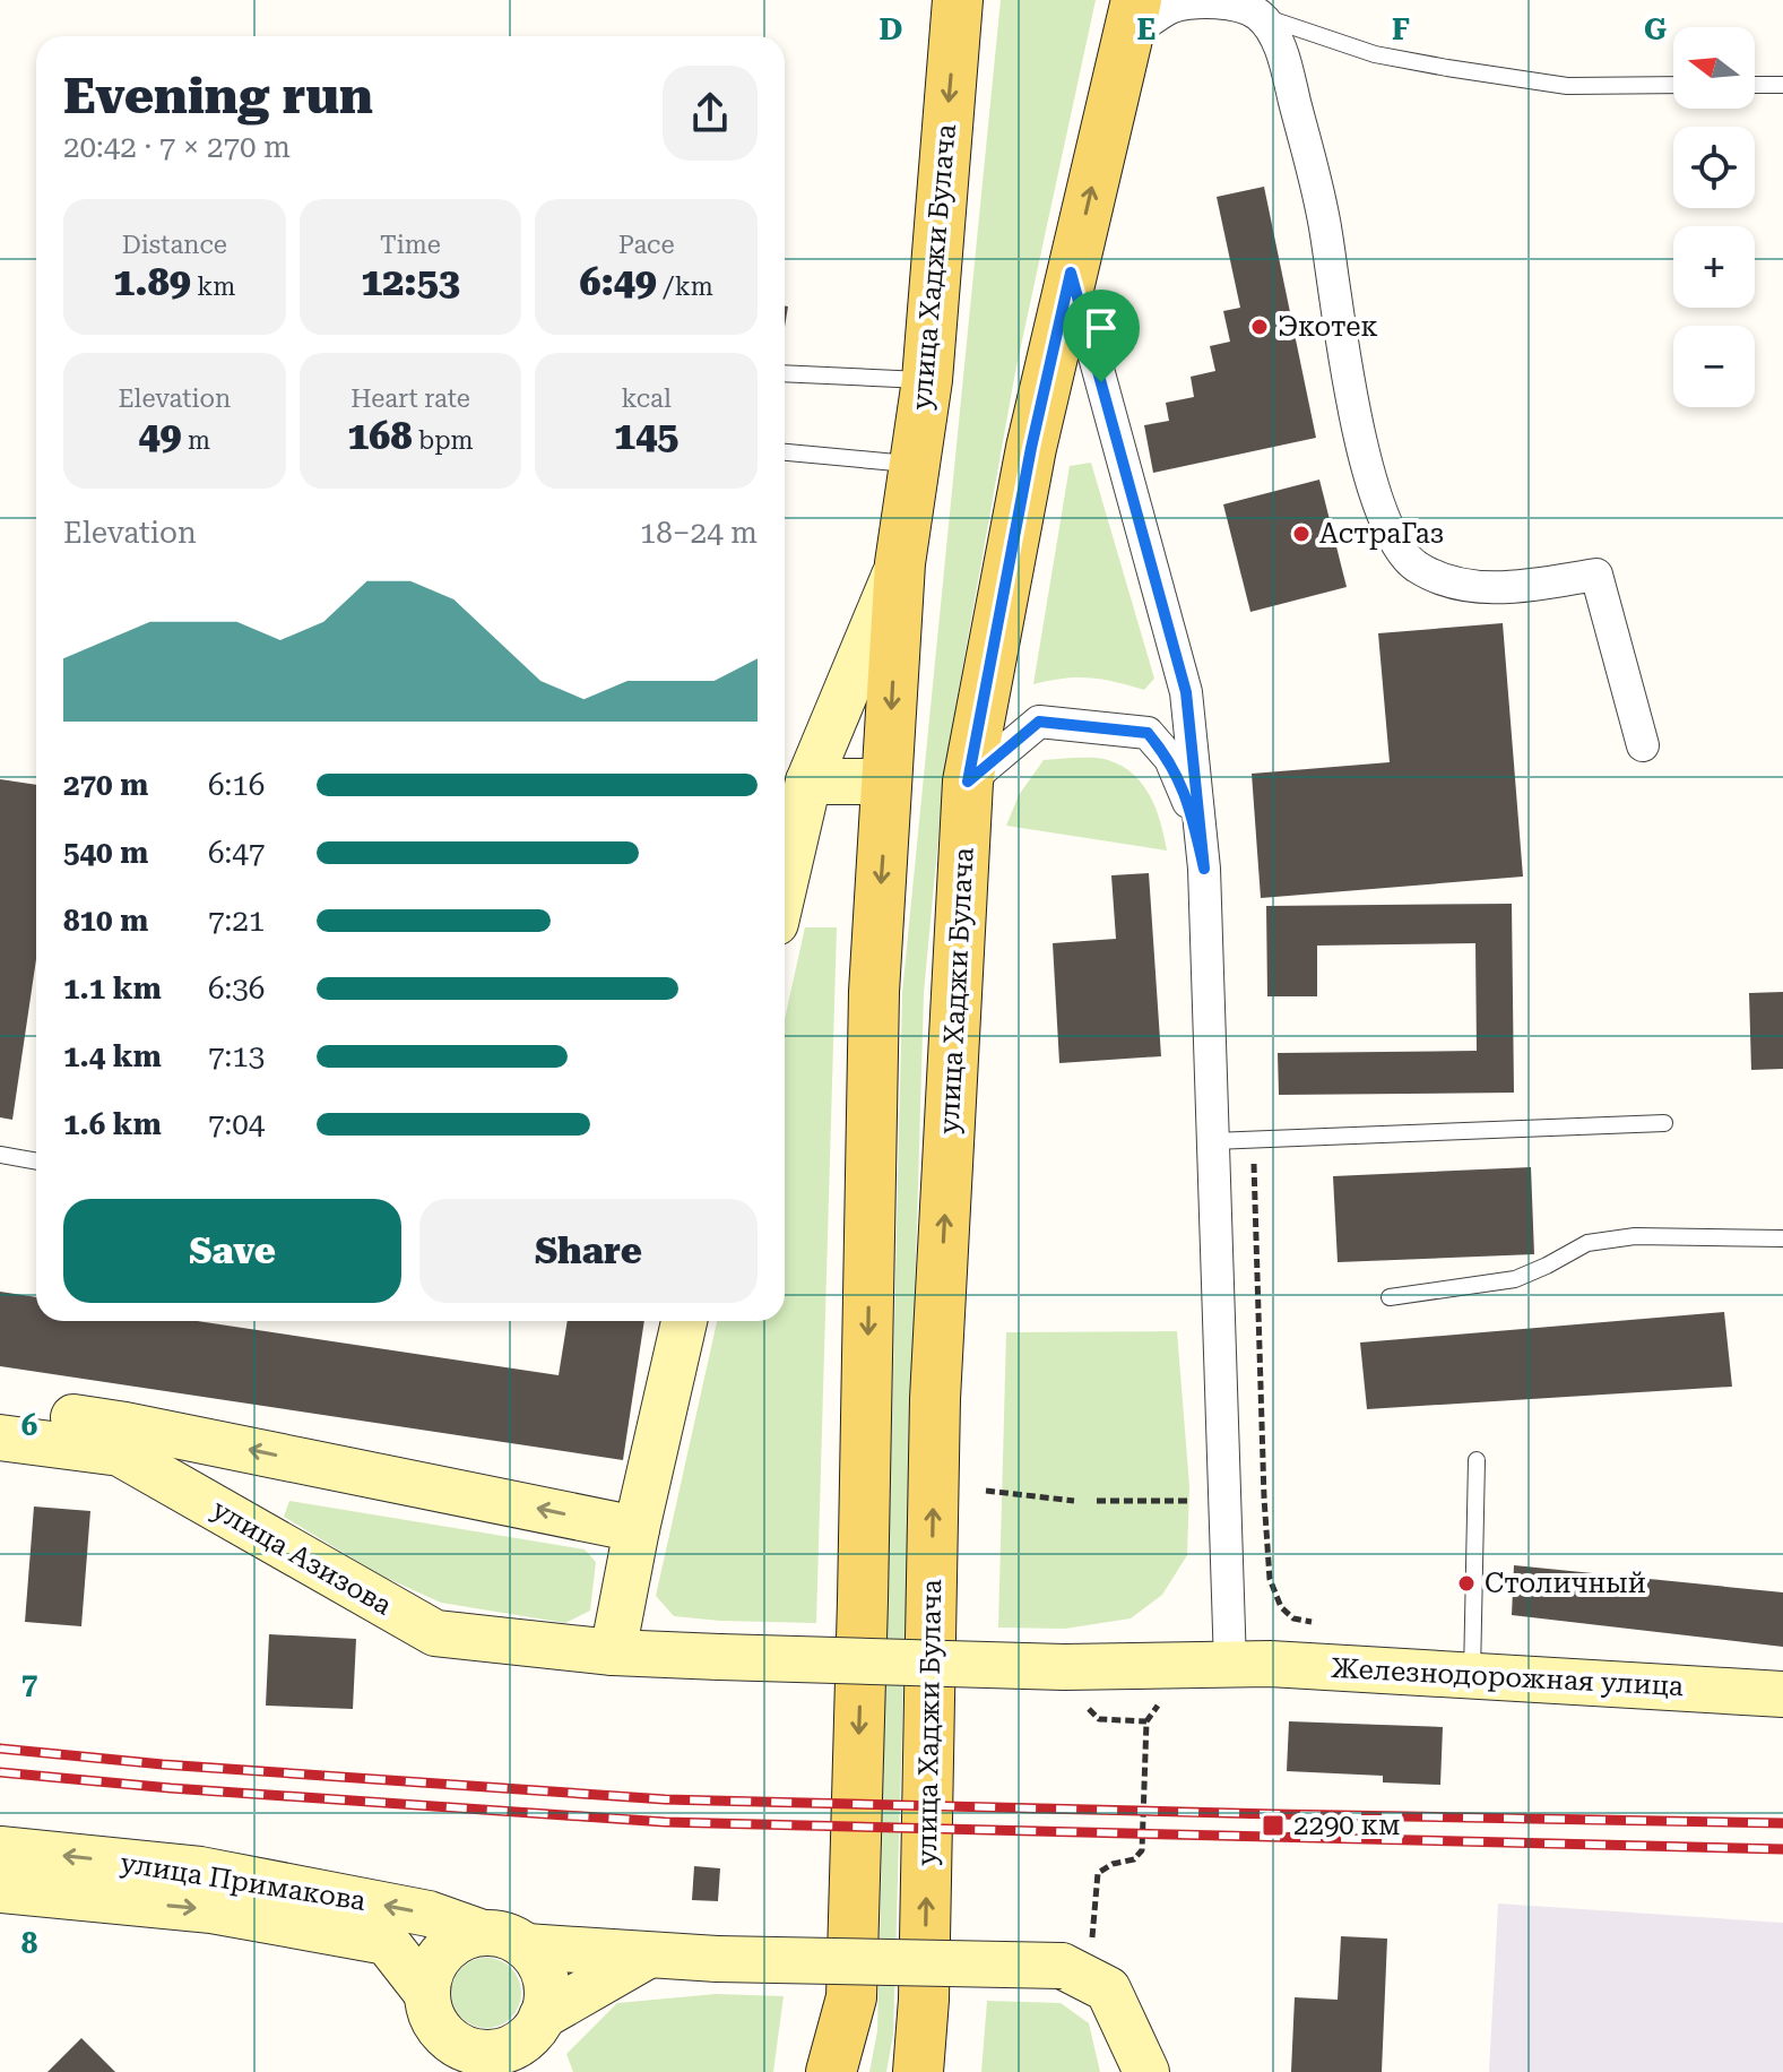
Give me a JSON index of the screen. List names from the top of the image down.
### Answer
{
  "streets": {
    "main road": [
      "улица Хаджи Булача",
      "улица Азизова",
      "Железнодорожная улица",
      "улица Примакова"
    ]
  },
  "crossings": [
    ["улица Азизова", "Железнодорожная улица"]
  ],
  "places": {
    "other": ["Экотек", "АстраГаз", "Столичный"],
    "transit": ["2290 км"]
  },
  "north": "left",
  "page": {
    "map_buttons": ["+", "−"],
    "heading": ["Evening run", "20:42 · 7 × 270 m"],
    "stats": [
      ["Distance", "1.89 km"],
      ["Time", "12:53"],
      ["Pace", "6:49 /km"],
      ["Elevation", "49 m"],
      ["Heart rate", "168 bpm"],
      ["kcal", "145"]
    ],
    "chart": ["Elevation", "18–24 m"],
    "list": [
      {
        "name": "270 m",
        "note": "6:16"
      },
      {
        "name": "540 m",
        "note": "6:47"
      },
      {
        "name": "810 m",
        "note": "7:21"
      },
      {
        "name": "1.1 km",
        "note": "6:36"
      },
      {
        "name": "1.4 km",
        "note": "7:13"
      },
      {
        "name": "1.6 km",
        "note": "7:04"
      }
    ],
    "buttons": ["Save", "Share"]
  },
  "grid": {
    "columns": [
      "D",
      "E",
      "F",
      "G"
    ],
    "rows": ["6", "7", "8"]
  }
}
